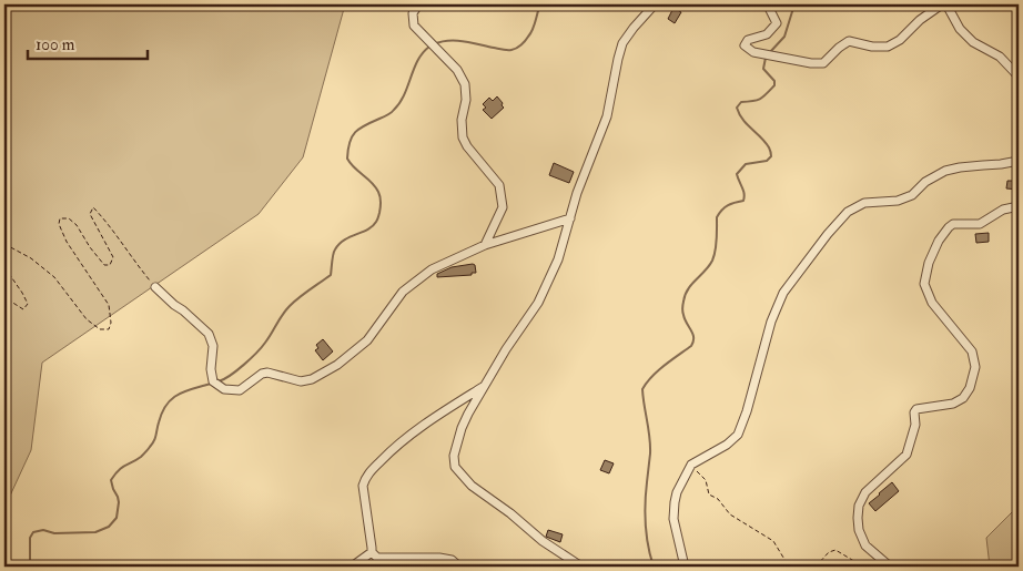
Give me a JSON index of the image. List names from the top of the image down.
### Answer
{
  "scale_bar": "100 m"
}
